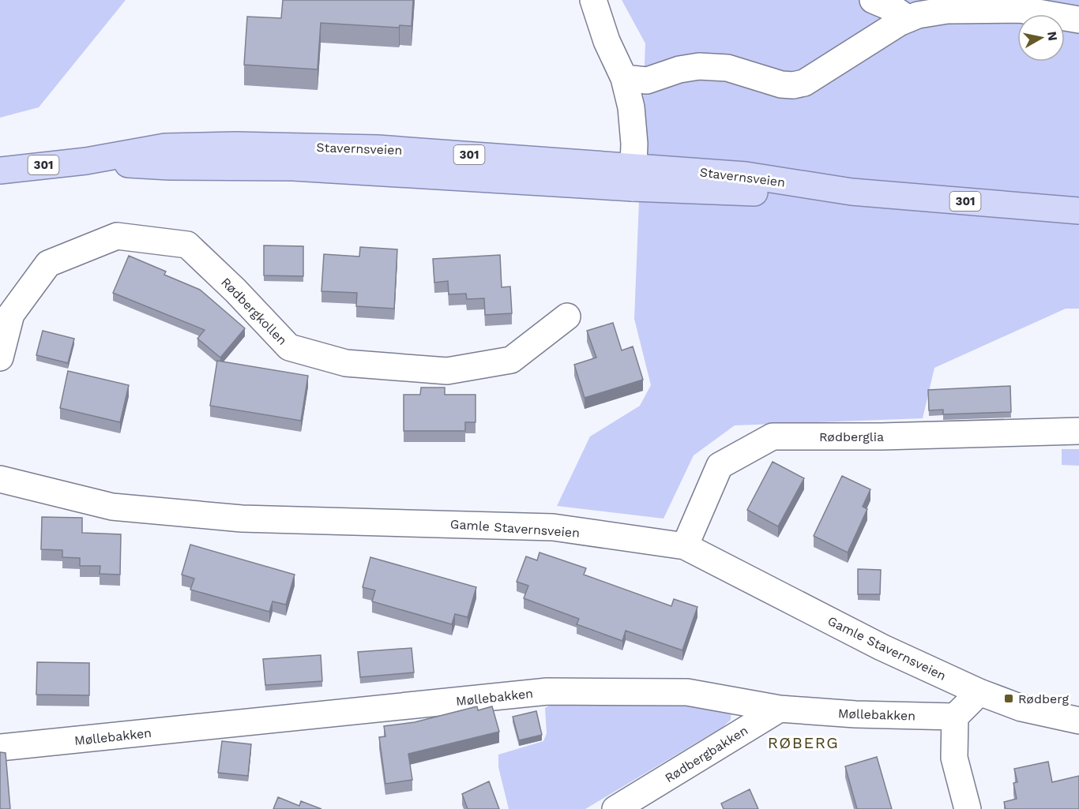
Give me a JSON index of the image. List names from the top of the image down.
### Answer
{
  "streets": {
    "main road": ["Stavernsveien", "301"],
    "street": [
      "Rødbergkollen",
      "Rødberglia",
      "Gamle Stavernsveien",
      "Møllebakken",
      "Rødbergbakken"
    ]
  },
  "crossings": [
    ["Rødberglia", "Gamle Stavernsveien"],
    ["Møllebakken", "Rødbergbakken"]
  ],
  "districts": ["RØBERG"],
  "places": {
    "transit": ["Rødberg"]
  },
  "north": "right"
}
